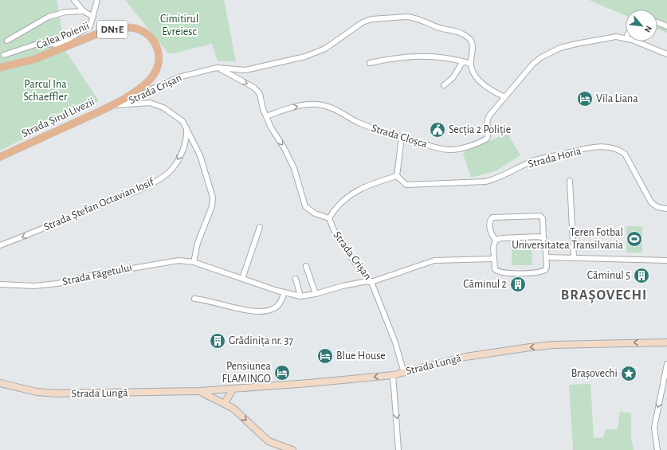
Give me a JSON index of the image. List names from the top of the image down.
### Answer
{
  "streets": {
    "main road": [
      "DN1E",
      "Calea Poienii",
      "Strada Șirul Livezii",
      "Strada Lungă"
    ],
    "street": [
      "Strada Crișan",
      "Strada Cloșca",
      "Strada Horia",
      "Strada Ștefan Octavian Iosif",
      "Strada Făgetului"
    ]
  },
  "crossings": [
    ["Calea Poienii", "Strada Crișan"],
    ["Calea Poienii", "Strada Șirul Livezii"],
    ["Strada Crișan", "Strada Șirul Livezii"],
    ["Strada Crișan", "Strada Cloșca"],
    ["Strada Crișan", "Strada Făgetului"],
    ["Strada Crișan", "Strada Lungă"]
  ],
  "one_way": ["Strada Ștefan Octavian Iosif"],
  "districts": ["BRAȘOVECHI"],
  "parks": ["Cimitirul Evreiesc", "Parcul Ina Schaeffler"],
  "places": {
    "hotel": ["Vila Liana", "Blue House", "Pensiunea FLAMINGO"],
    "public building": ["Secția 2 Poliție"],
    "sports": ["Teren Fotbal Universitatea Transilvania"],
    "building": ["Căminul 5", "Căminul 2", "Grădinița nr. 37"],
    "place": ["Brașovechi"]
  },
  "north": "bottom right"
}
